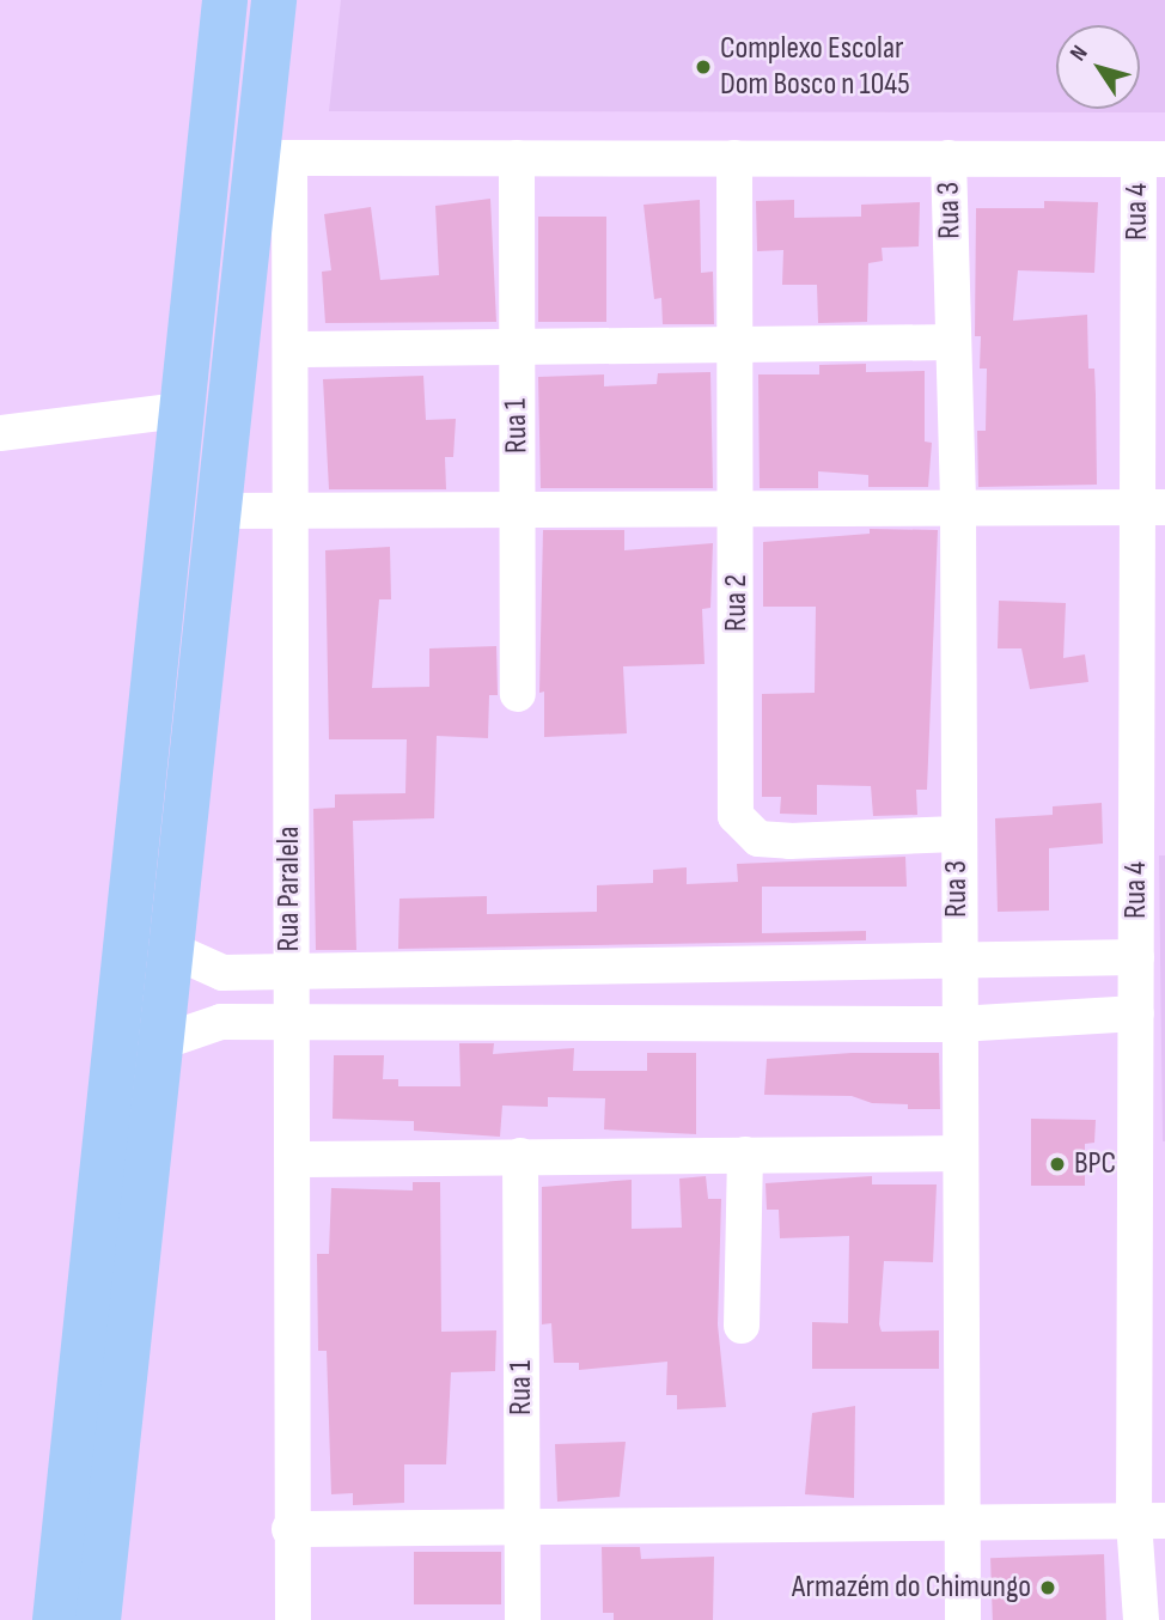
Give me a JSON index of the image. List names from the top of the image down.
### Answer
{
  "streets": {
    "street": [
      "Rua 3",
      "Rua 4",
      "Rua 1",
      "Rua 2",
      "Rua Paralela"
    ]
  },
  "crossings": [
    ["Rua 3", "Rua 2"]
  ],
  "places": ["Complexo Escolar Dom Bosco n 1045", "BPC", "Armazém do Chimungo"],
  "north": "top left"
}
